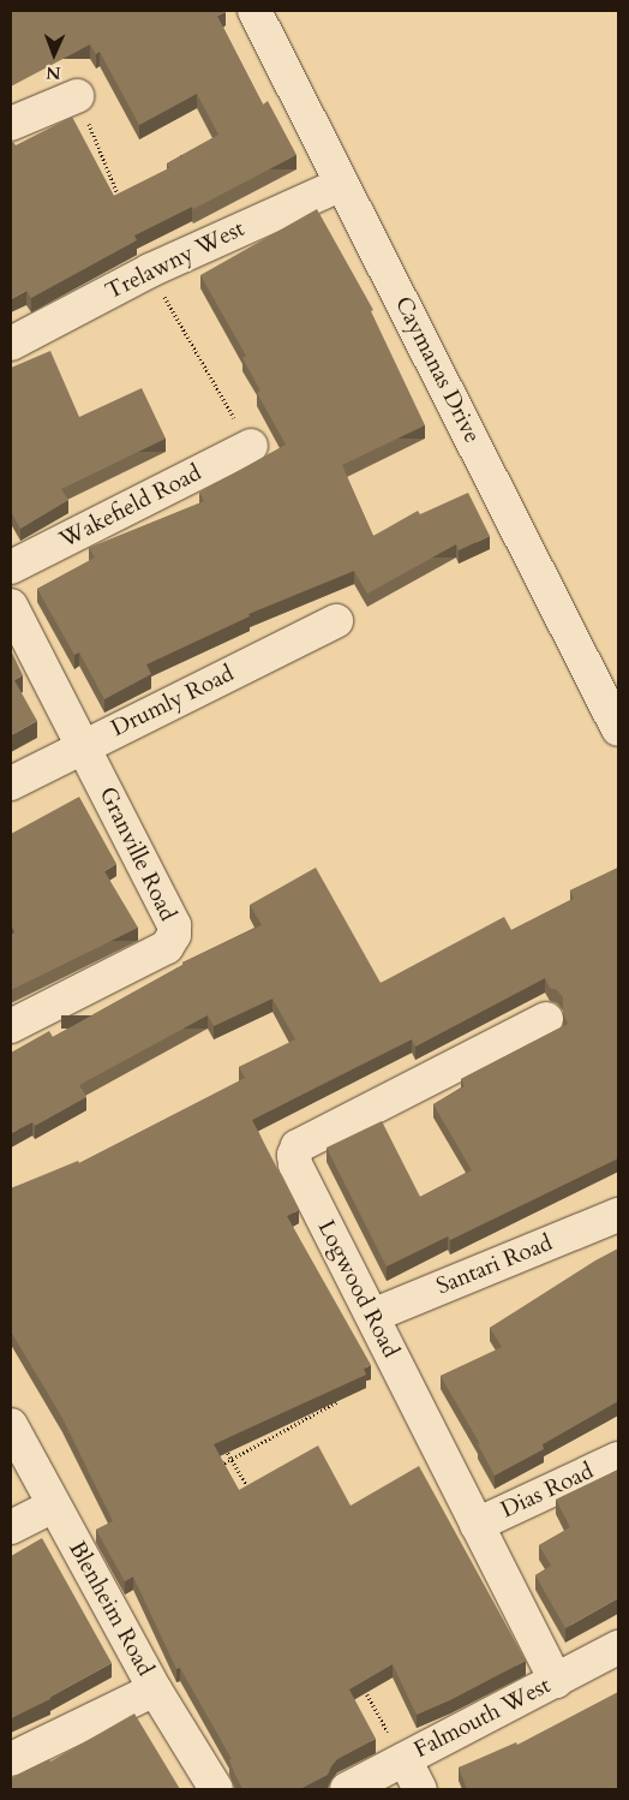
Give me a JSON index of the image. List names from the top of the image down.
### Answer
{
  "streets": {
    "street": [
      "Trelawny West",
      "Caymanas Drive",
      "Wakefield Road",
      "Drumly Road",
      "Granville Road",
      "Santari Road",
      "Logwood Road",
      "Dias Road",
      "Blenheim Road",
      "Falmouth West"
    ]
  },
  "crossings": [
    ["Trelawny West", "Caymanas Drive"],
    ["Drumly Road", "Granville Road"],
    ["Santari Road", "Logwood Road"],
    ["Logwood Road", "Dias Road"],
    ["Logwood Road", "Falmouth West"]
  ],
  "north": "bottom"
}
